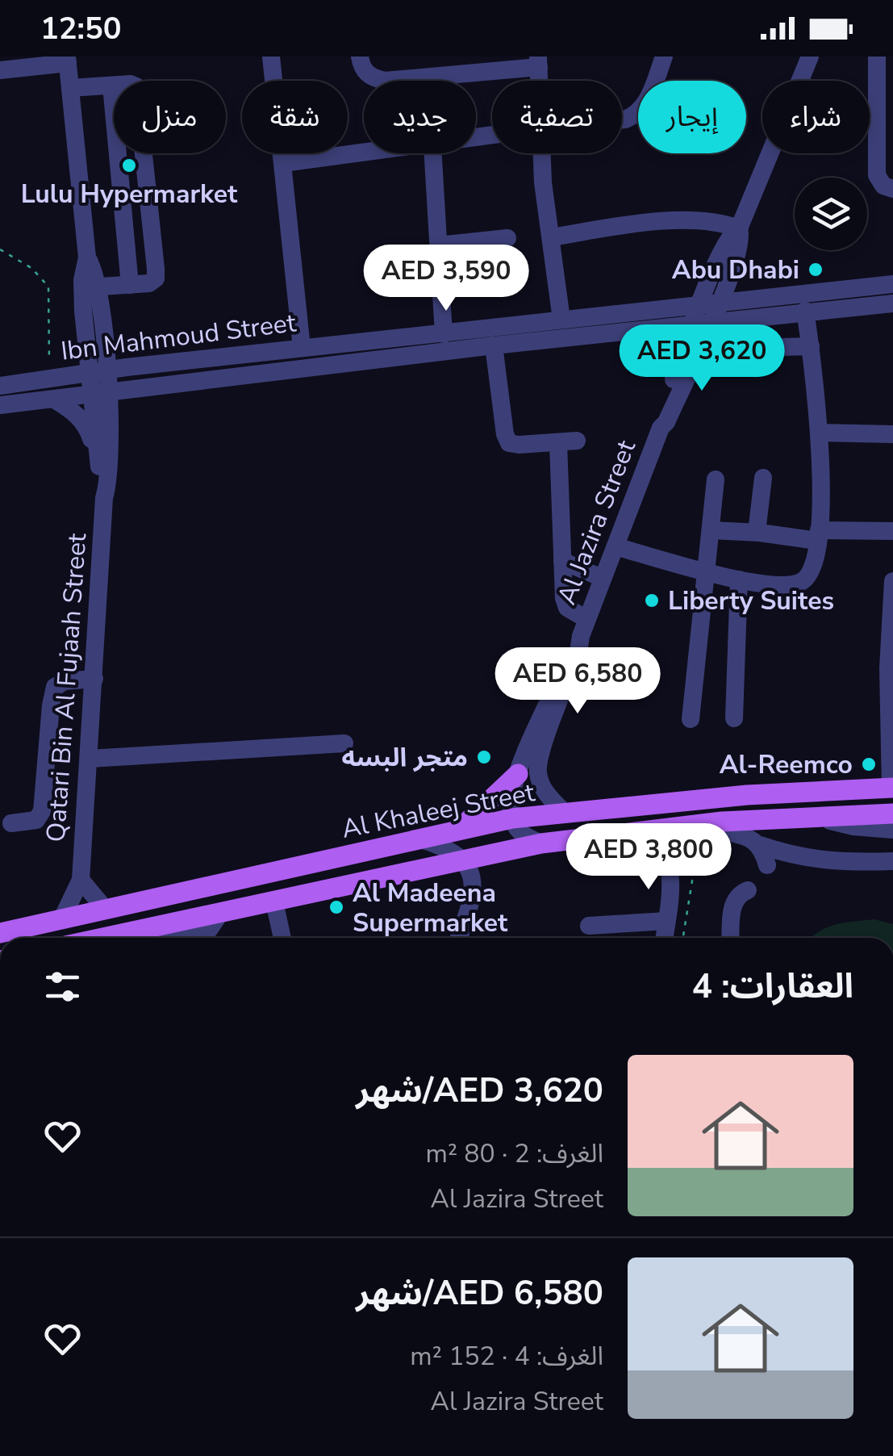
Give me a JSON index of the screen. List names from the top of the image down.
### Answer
{
  "streets": {
    "main road": ["Al Khaleej Street"],
    "street": ["Ibn Mahmoud Street", "Al Jazira Street", "Qatari Bin Al Fujaah Street"]
  },
  "crossings": [
    ["Ibn Mahmoud Street", "Al Jazira Street"],
    ["Ibn Mahmoud Street", "Qatari Bin Al Fujaah Street"],
    ["Al Jazira Street", "Al Khaleej Street"],
    ["Qatari Bin Al Fujaah Street", "Al Khaleej Street"]
  ],
  "places": [
    "Lulu Hypermarket",
    "Abu Dhabi",
    "Liberty Suites",
    "متجر البسه",
    "Al-Reemco",
    "Al Madeena Supermarket"
  ],
  "page": {
    "status": "12:50",
    "chip": [
      "شراء",
      "إيجار",
      "تصفية",
      "جديد",
      "شقة",
      "منزل"
    ],
    "price": [
      "AED 3,590",
      "AED 3,620",
      "AED 6,580",
      "AED 3,800"
    ],
    "heading": "العقارات: 4",
    "list": [
      {
        "name": "AED 3,620/شهر",
        "note": "الغرف: 2 · 80 m² · Al Jazira Street"
      },
      {
        "name": "AED 6,580/شهر",
        "note": "الغرف: 4 · 152 m² · Al Jazira Street"
      }
    ]
  }
}
